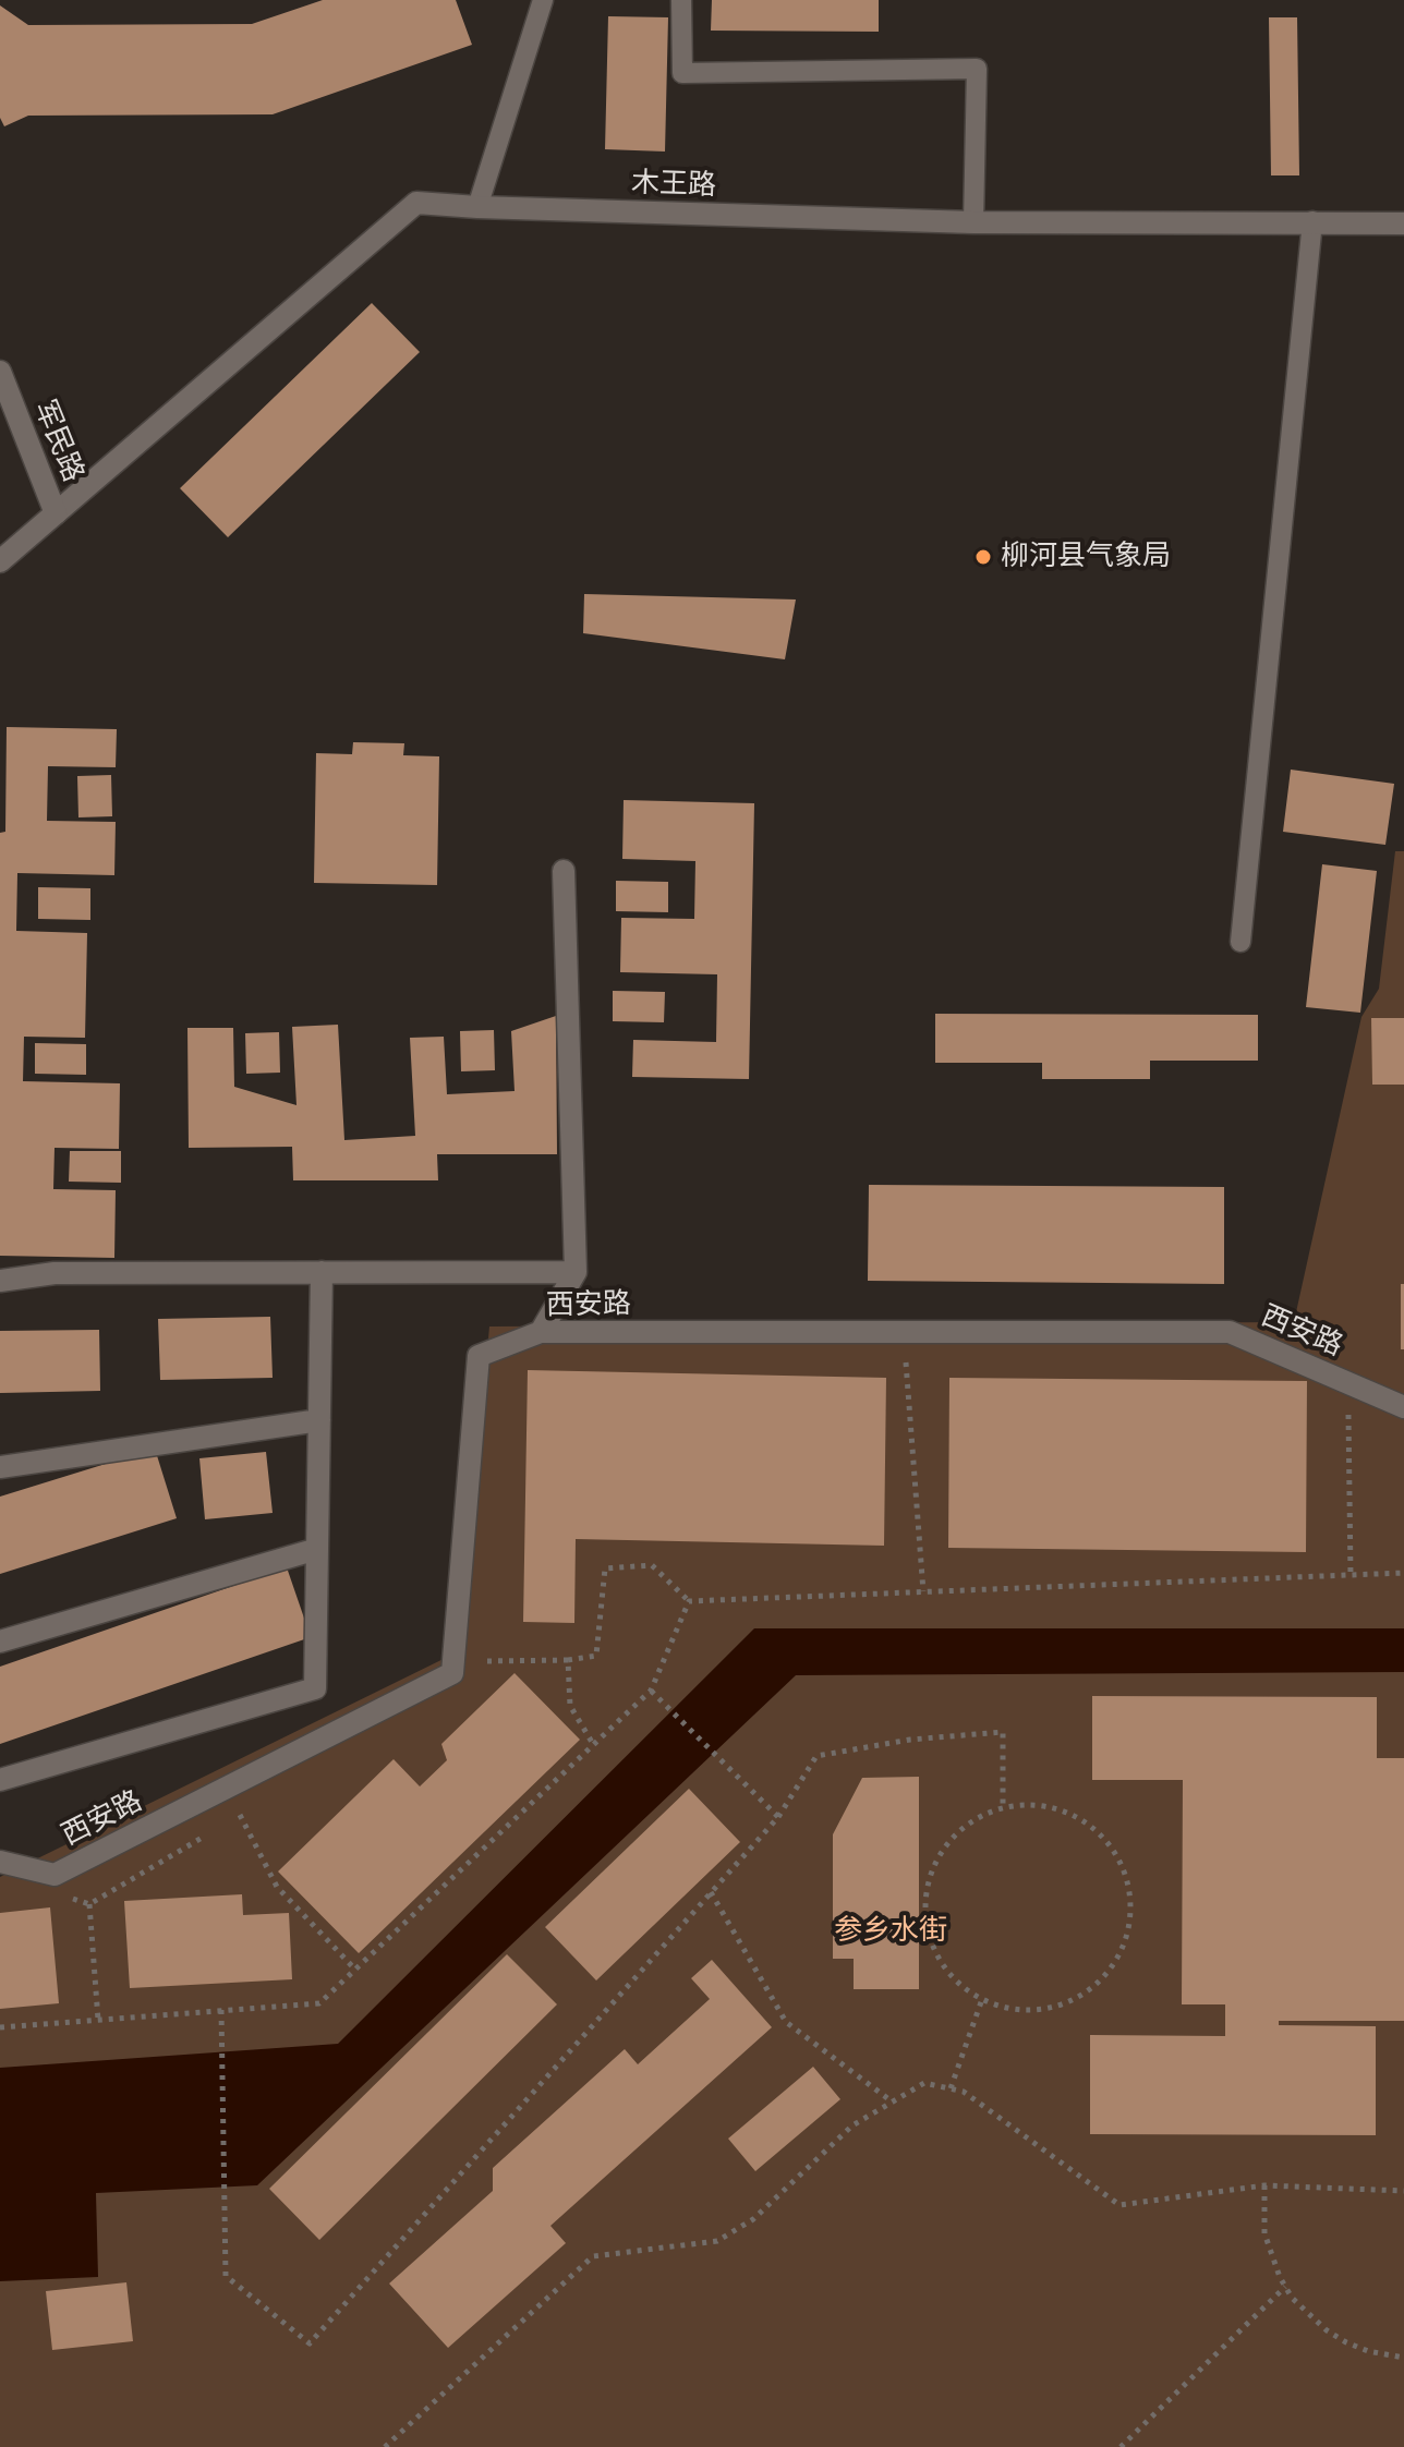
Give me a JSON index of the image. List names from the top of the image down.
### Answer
{
  "streets": {
    "street": ["木王路", "军民路", "西安路"]
  },
  "crossings": [
    ["木王路", "军民路"]
  ],
  "parks": ["参乡水街"],
  "places": ["柳河县气象局"]
}
